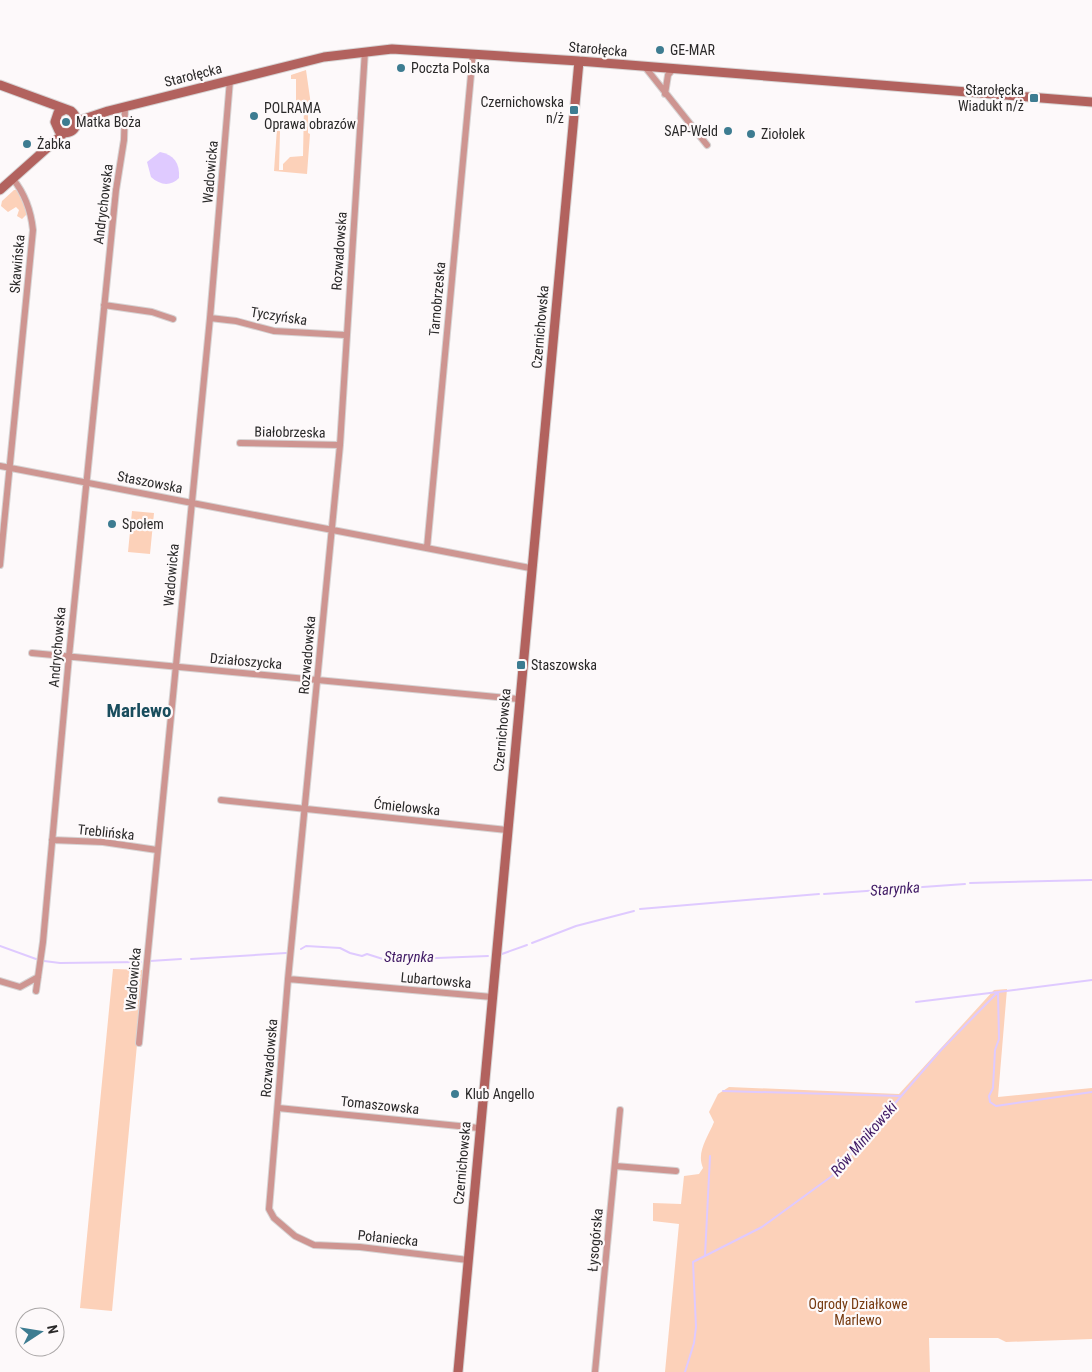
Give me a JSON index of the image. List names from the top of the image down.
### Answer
{
  "streets": {
    "street": [
      "Starołęcka",
      "Wadowicka",
      "Andrychowska",
      "Rozwadowska",
      "Skawińska",
      "Tarnobrzeska",
      "Tyczyńska",
      "Czernichowska",
      "Białobrzeska",
      "Staszowska",
      "Działoszycka",
      "Ćmielowska",
      "Treblińska",
      "Lubartowska",
      "Tomaszowska",
      "Połaniecka",
      "Łysogórska"
    ]
  },
  "crossings": [
    ["Starołęcka", "Wadowicka"],
    ["Starołęcka", "Andrychowska"],
    ["Starołęcka", "Rozwadowska"],
    ["Starołęcka", "Tarnobrzeska"],
    ["Starołęcka", "Czernichowska"],
    ["Wadowicka", "Tyczyńska"],
    ["Wadowicka", "Staszowska"],
    ["Wadowicka", "Działoszycka"],
    ["Wadowicka", "Treblińska"],
    ["Andrychowska", "Staszowska"],
    ["Andrychowska", "Działoszycka"],
    ["Andrychowska", "Treblińska"],
    ["Rozwadowska", "Tyczyńska"],
    ["Rozwadowska", "Białobrzeska"],
    ["Rozwadowska", "Staszowska"],
    ["Rozwadowska", "Działoszycka"],
    ["Rozwadowska", "Ćmielowska"],
    ["Rozwadowska", "Lubartowska"],
    ["Rozwadowska", "Tomaszowska"],
    ["Rozwadowska", "Połaniecka"],
    ["Skawińska", "Staszowska"],
    ["Tarnobrzeska", "Staszowska"],
    ["Czernichowska", "Staszowska"],
    ["Czernichowska", "Działoszycka"],
    ["Czernichowska", "Ćmielowska"],
    ["Czernichowska", "Lubartowska"],
    ["Czernichowska", "Tomaszowska"],
    ["Czernichowska", "Połaniecka"]
  ],
  "districts": ["Marlewo"],
  "water": ["Starynka", "Rów Minikowski"],
  "parks": ["Ogrody Działkowe Marlewo"],
  "places": {
    "other": [
      "GE-MAR",
      "Poczta Polska",
      "POLRAMA Oprawa obrazów",
      "Matka Boża",
      "SAP-Weld",
      "Ziołolek",
      "Żabka",
      "Społem",
      "Klub Angello"
    ],
    "transit": ["Starołęcka Wiadukt n/ż", "Czernichowska n/ż", "Staszowska"]
  },
  "north": "right"
}
